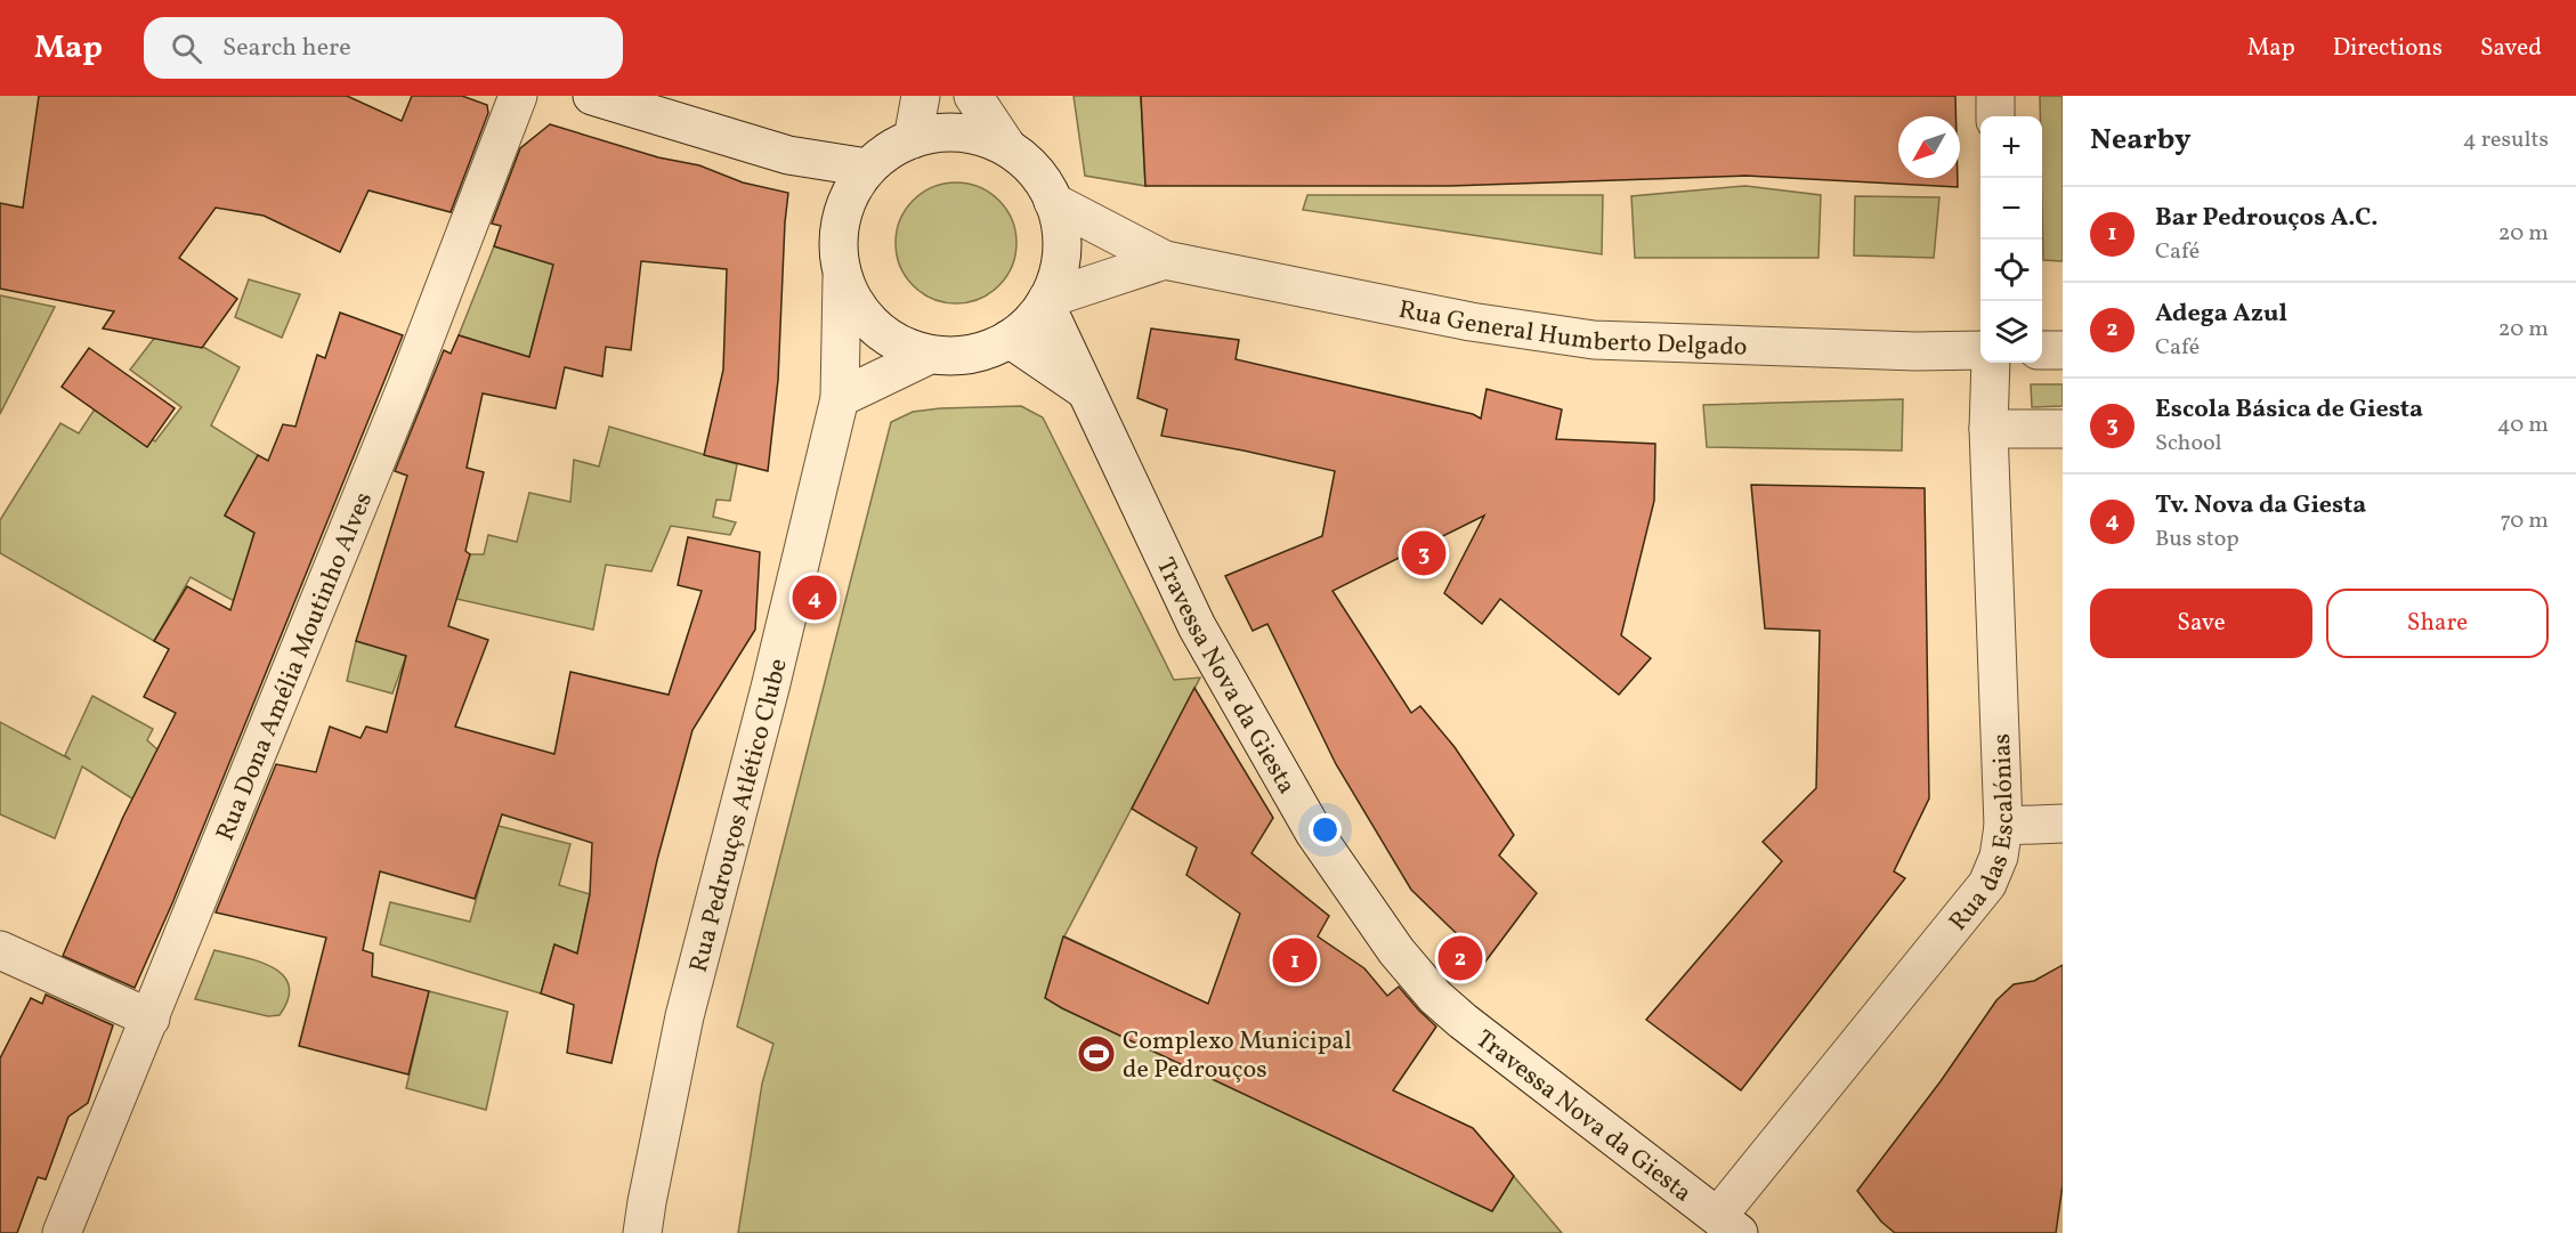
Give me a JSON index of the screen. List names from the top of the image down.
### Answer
{
  "streets": {
    "street": [
      "Rua General Humberto Delgado",
      "Rua Dona Amélia Moutinho Alves",
      "Travessa Nova da Giesta",
      "Rua Pedrouços Atlético Clube",
      "Rua das Escalónias"
    ]
  },
  "crossings": [
    ["Rua General Humberto Delgado", "Travessa Nova da Giesta"],
    ["Rua General Humberto Delgado", "Rua Pedrouços Atlético Clube"],
    ["Travessa Nova da Giesta", "Rua Pedrouços Atlético Clube"],
    ["Travessa Nova da Giesta", "Rua das Escalónias"]
  ],
  "places": {
    "sports": ["Complexo Municipal de Pedrouços"]
  },
  "north": "bottom left",
  "page": {
    "header": "Map",
    "search": "Search here",
    "nav": ["Map", "Directions", "Saved"],
    "heading": ["Nearby", "4 results"],
    "map_buttons": ["+", "−"],
    "list": [
      {
        "mark": "1",
        "name": "Bar Pedrouços A.C.",
        "note": "Café",
        "value": "20 m"
      },
      {
        "mark": "2",
        "name": "Adega Azul",
        "note": "Café",
        "value": "20 m"
      },
      {
        "mark": "3",
        "name": "Escola Básica de Giesta",
        "note": "School",
        "value": "40 m"
      },
      {
        "mark": "4",
        "name": "Tv. Nova da Giesta",
        "note": "Bus stop",
        "value": "70 m"
      }
    ],
    "pins": [
      "3",
      "4",
      "2",
      "1"
    ],
    "buttons": ["Save", "Share"]
  }
}
